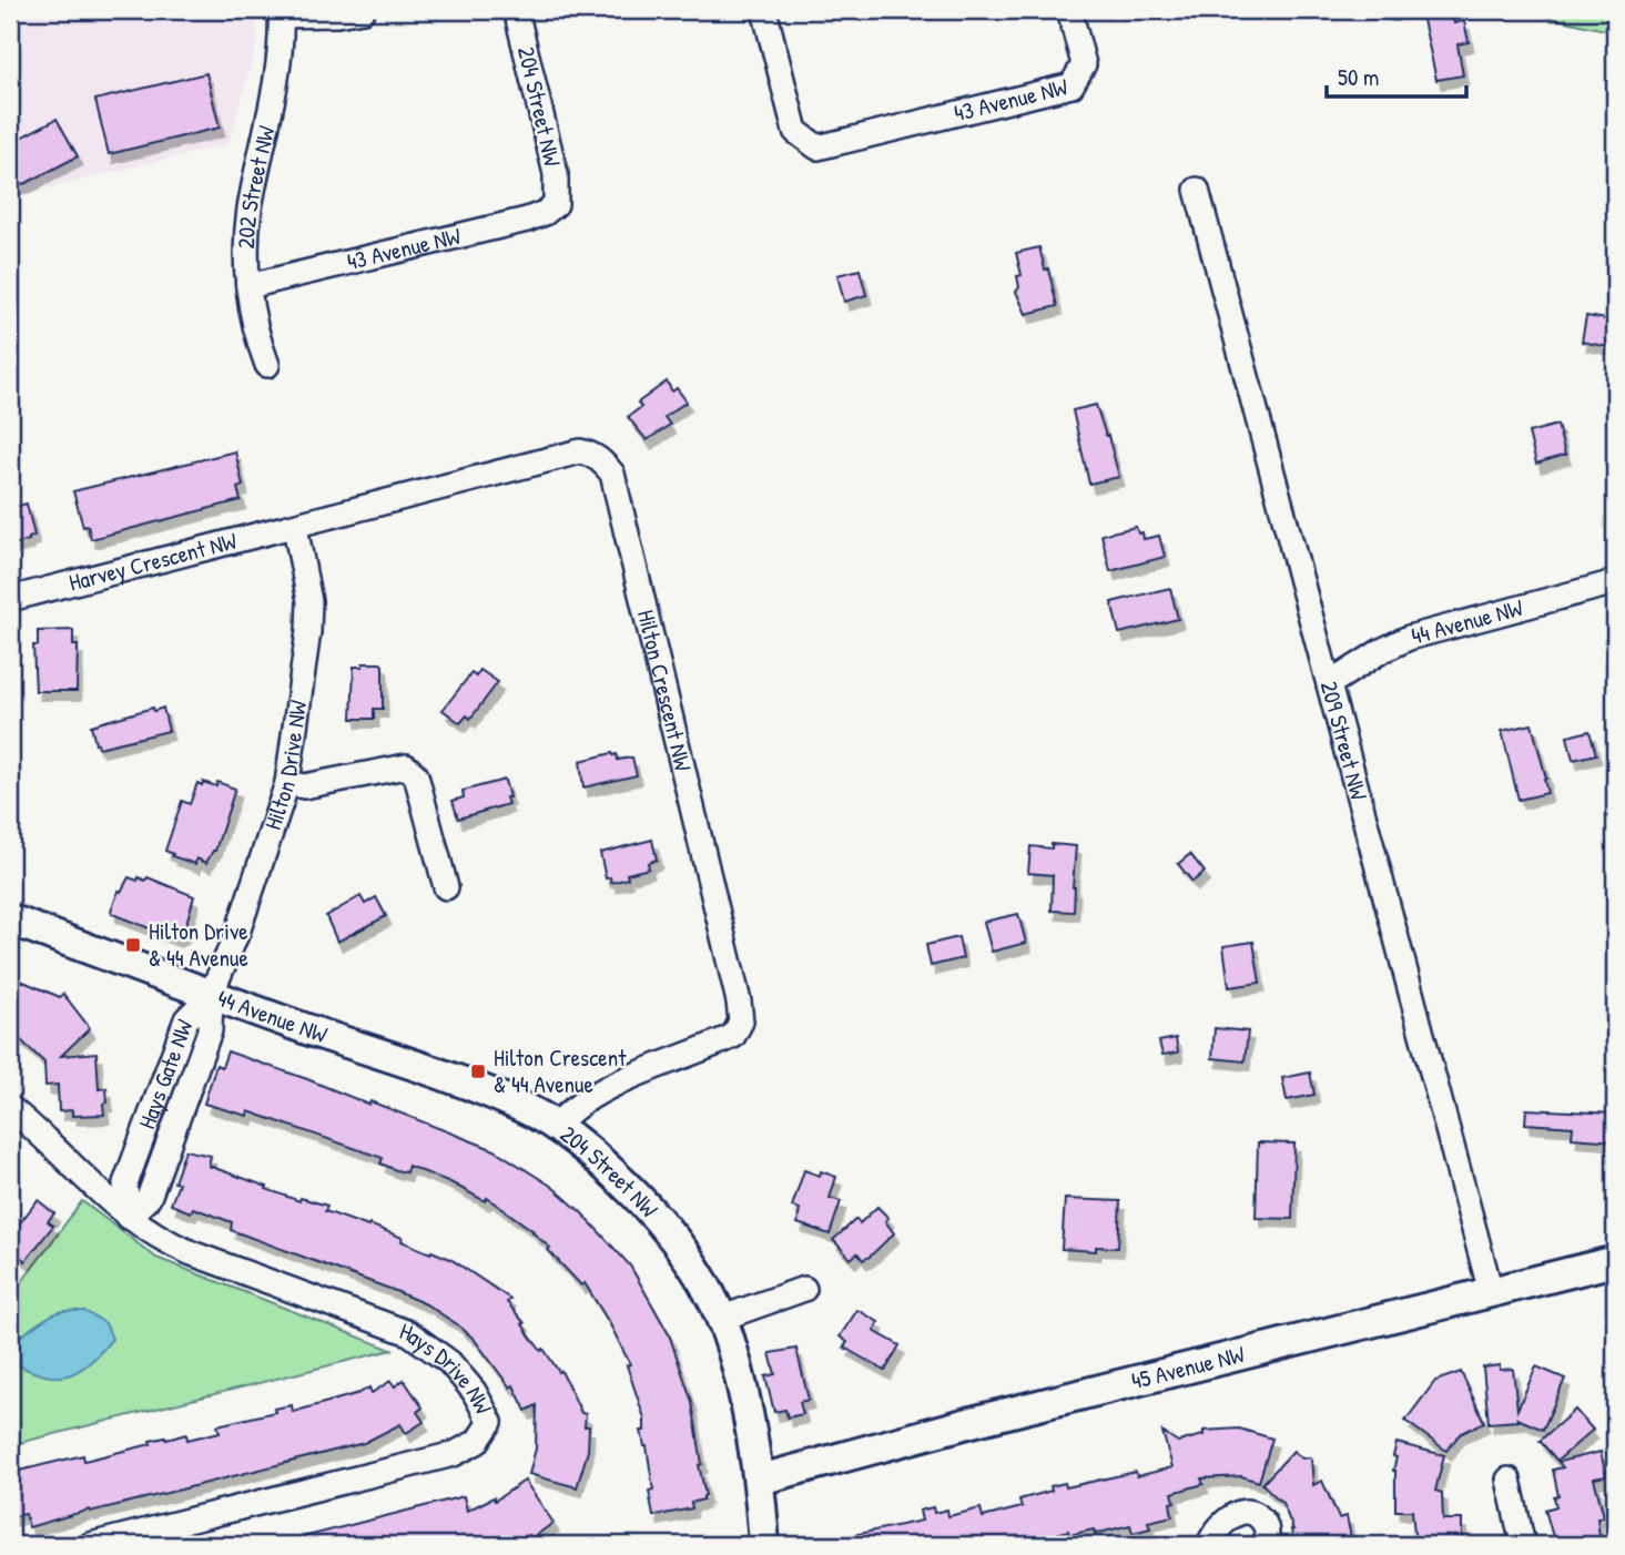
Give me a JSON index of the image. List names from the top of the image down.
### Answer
{
  "streets": {
    "street": [
      "43 Avenue NW",
      "204 Street NW",
      "202 Street NW",
      "Harvey Crescent NW",
      "44 Avenue NW",
      "Hilton Crescent NW",
      "209 Street NW",
      "Hilton Drive NW",
      "Hays Gate NW",
      "45 Avenue NW",
      "Hays Drive NW"
    ]
  },
  "crossings": [
    ["43 Avenue NW", "204 Street NW"],
    ["43 Avenue NW", "202 Street NW"],
    ["204 Street NW", "44 Avenue NW"],
    ["204 Street NW", "Hilton Crescent NW"],
    ["204 Street NW", "45 Avenue NW"],
    ["Harvey Crescent NW", "Hilton Crescent NW"],
    ["Harvey Crescent NW", "Hilton Drive NW"],
    ["44 Avenue NW", "209 Street NW"],
    ["44 Avenue NW", "Hilton Drive NW"],
    ["44 Avenue NW", "Hays Gate NW"],
    ["Hilton Crescent NW", "Hilton Drive NW"],
    ["209 Street NW", "45 Avenue NW"],
    ["Hilton Drive NW", "Hays Gate NW"],
    ["Hays Gate NW", "Hays Drive NW"]
  ],
  "places": {
    "transit": ["Hilton Drive & 44 Avenue", "Hilton Crescent & 44 Avenue"]
  },
  "scale_bar": "50 m"
}
